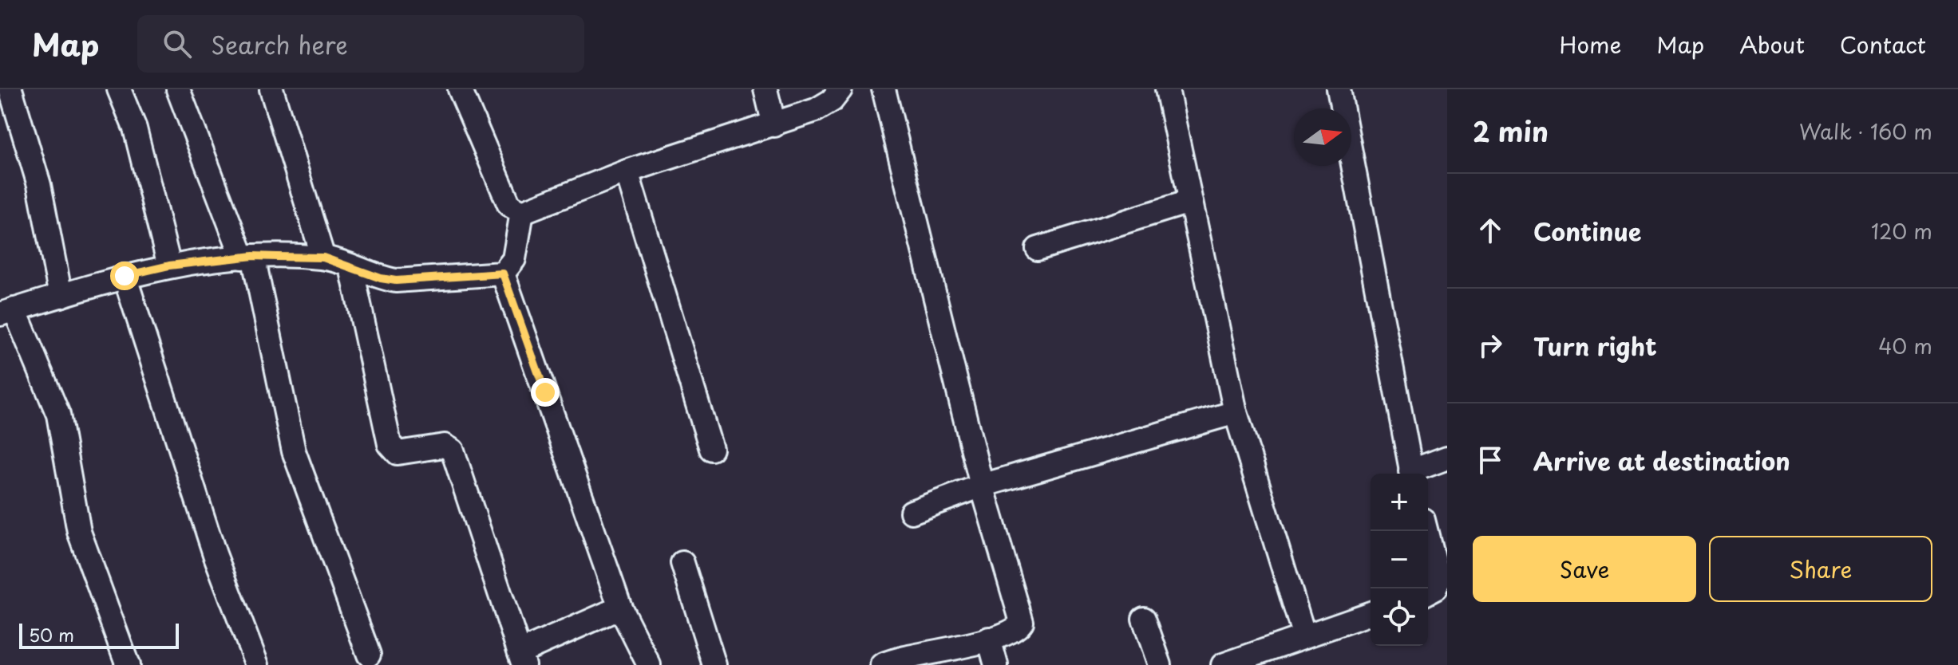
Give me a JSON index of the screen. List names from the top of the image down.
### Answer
{
  "scale_bar": "50 m",
  "north": "right",
  "page": {
    "header": "Map",
    "search": "Search here",
    "nav": [
      "Home",
      "Map",
      "About",
      "Contact"
    ],
    "heading": ["2 min", "Walk · 160 m"],
    "list": [
      ["Continue", "120 m"],
      ["Turn right", "40 m"],
      "Arrive at destination"
    ],
    "map_buttons": ["+", "−"],
    "buttons": ["Save", "Share"],
    "scale": "50 m"
  }
}
